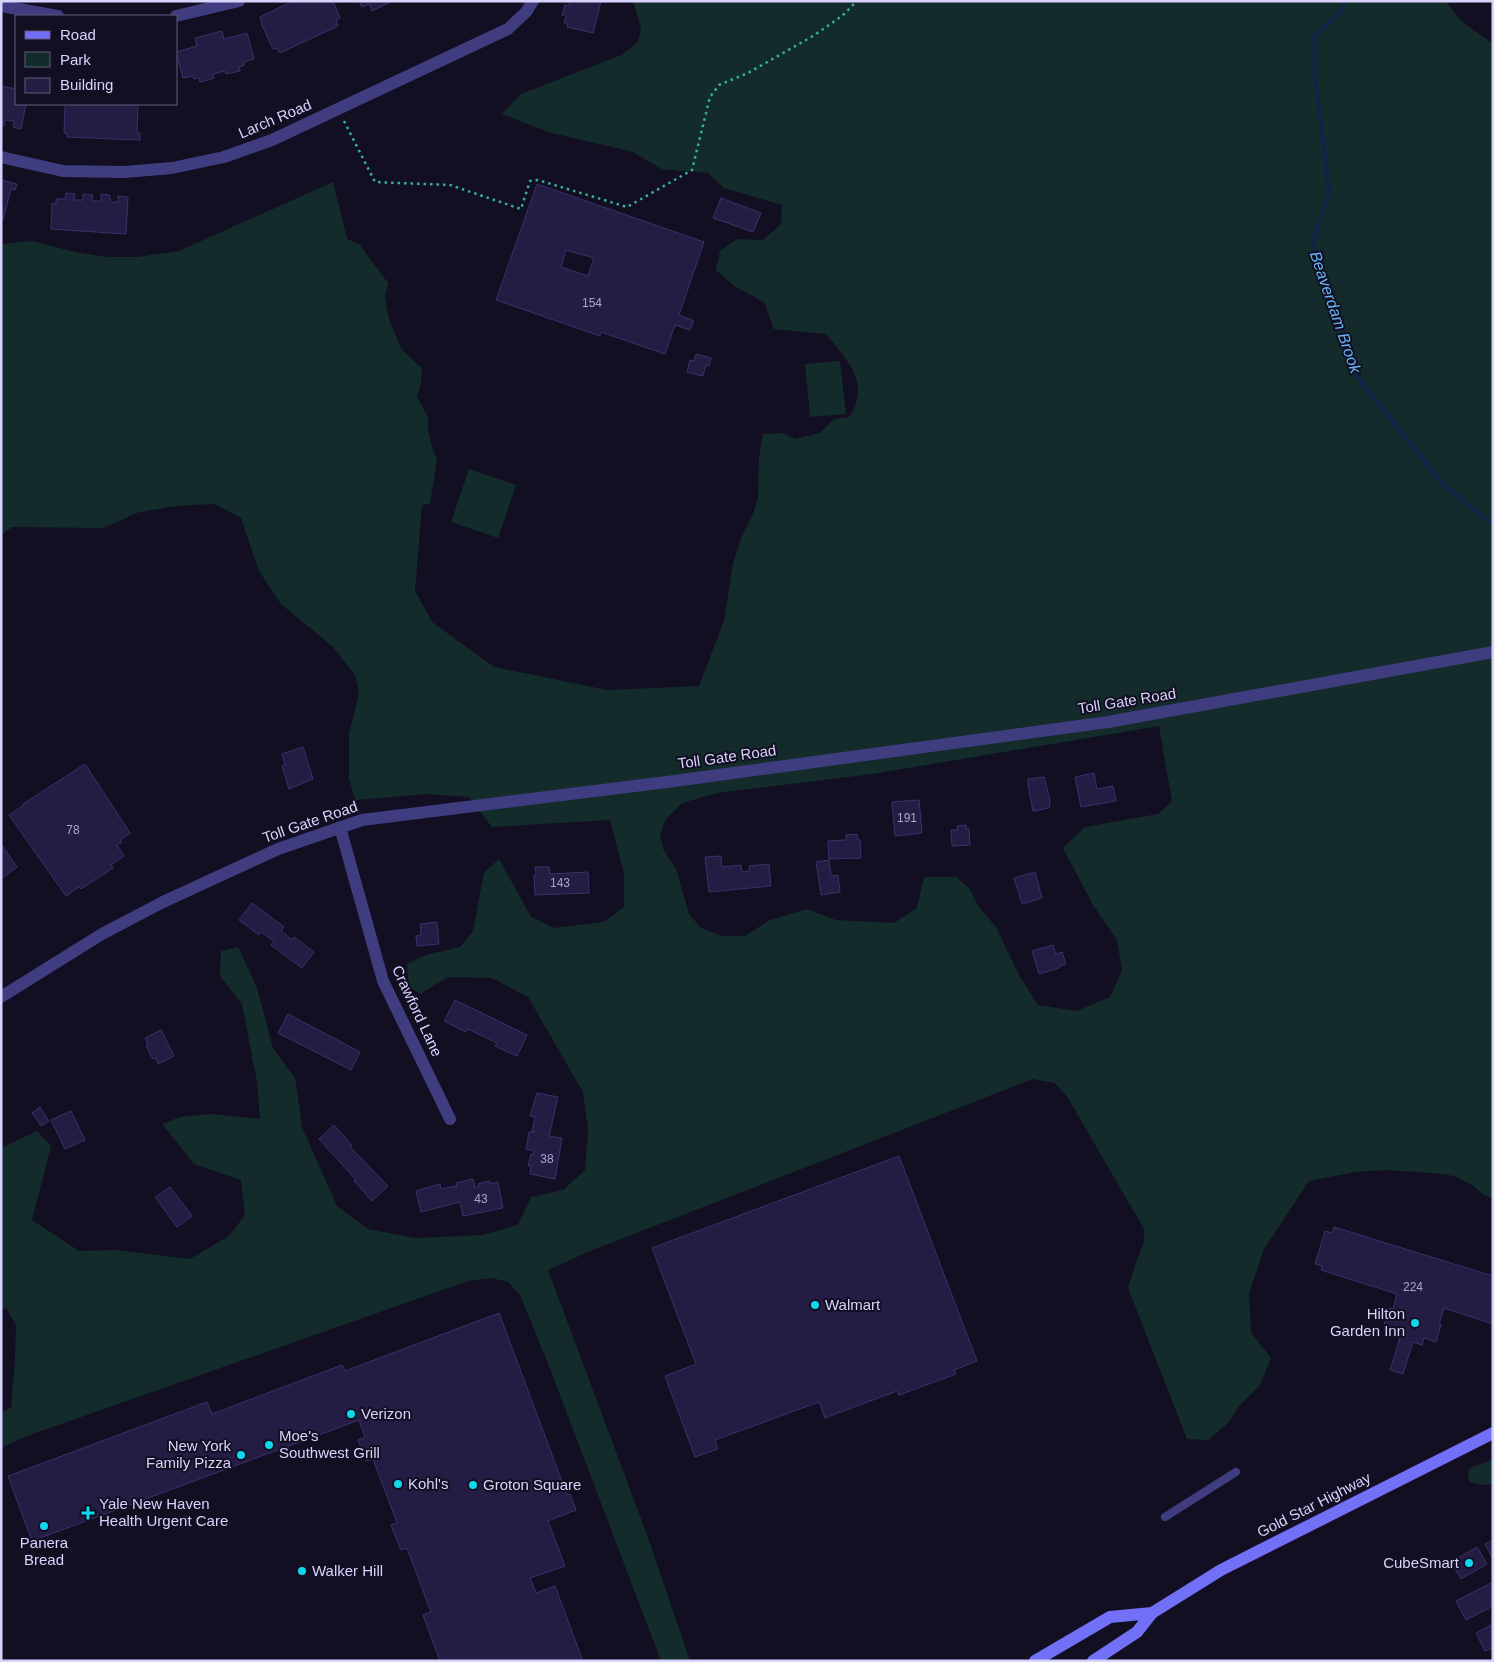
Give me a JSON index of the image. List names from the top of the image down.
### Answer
{
  "streets": {
    "main road": ["Gold Star Highway"],
    "street": ["Larch Road", "Toll Gate Road", "Crawford Lane"]
  },
  "crossings": [
    ["Toll Gate Road", "Crawford Lane"]
  ],
  "water": ["Beaverdam Brook"],
  "places": {
    "other": [
      "Walmart",
      "Hilton Garden Inn",
      "Verizon",
      "Moe's Southwest Grill",
      "New York Family Pizza",
      "Kohl's",
      "Groton Square",
      "Panera Bread",
      "CubeSmart",
      "Walker Hill"
    ],
    "health": ["Yale New Haven Health Urgent Care"]
  },
  "house_numbers": [
    "154",
    "191",
    "78",
    "143",
    "38",
    "43",
    "224"
  ],
  "legend": ["Road", "Park", "Building"]
}
